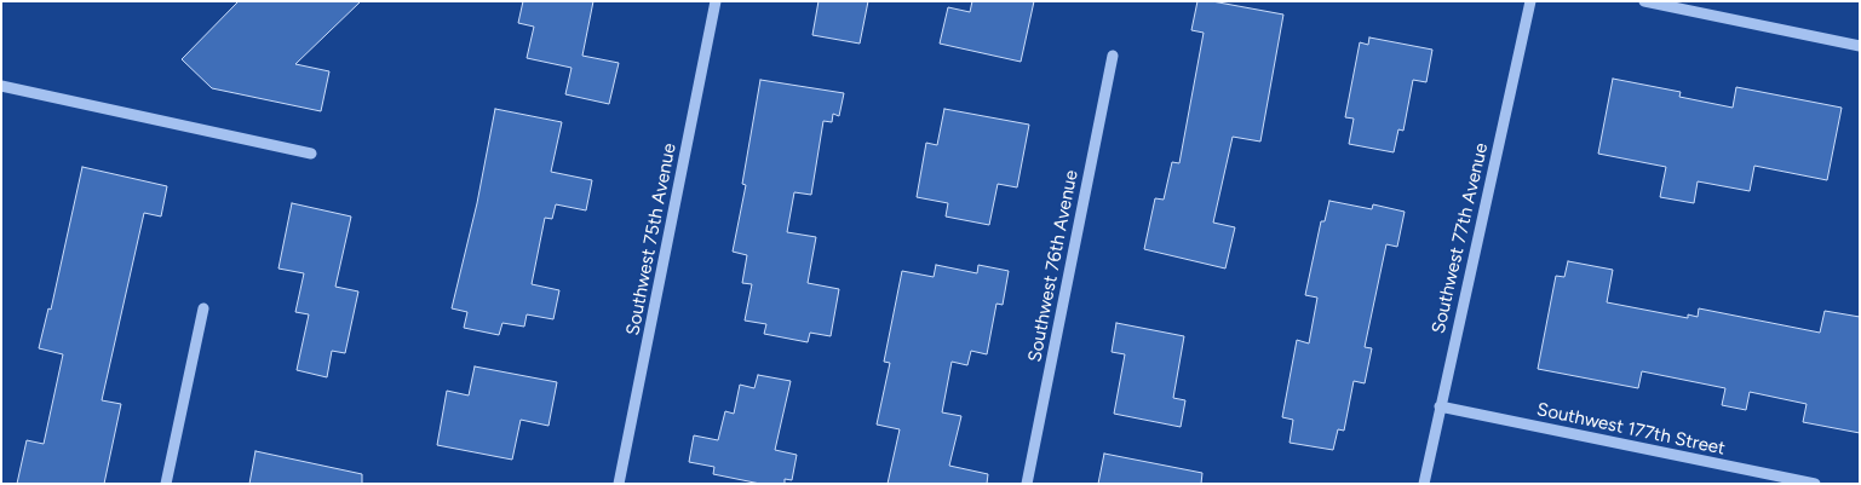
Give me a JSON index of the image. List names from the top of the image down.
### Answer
{
  "streets": {
    "street": [
      "Southwest 77th Avenue",
      "Southwest 75th Avenue",
      "Southwest 76th Avenue",
      "Southwest 177th Street"
    ]
  },
  "crossings": [
    ["Southwest 77th Avenue", "Southwest 177th Street"]
  ]
}
